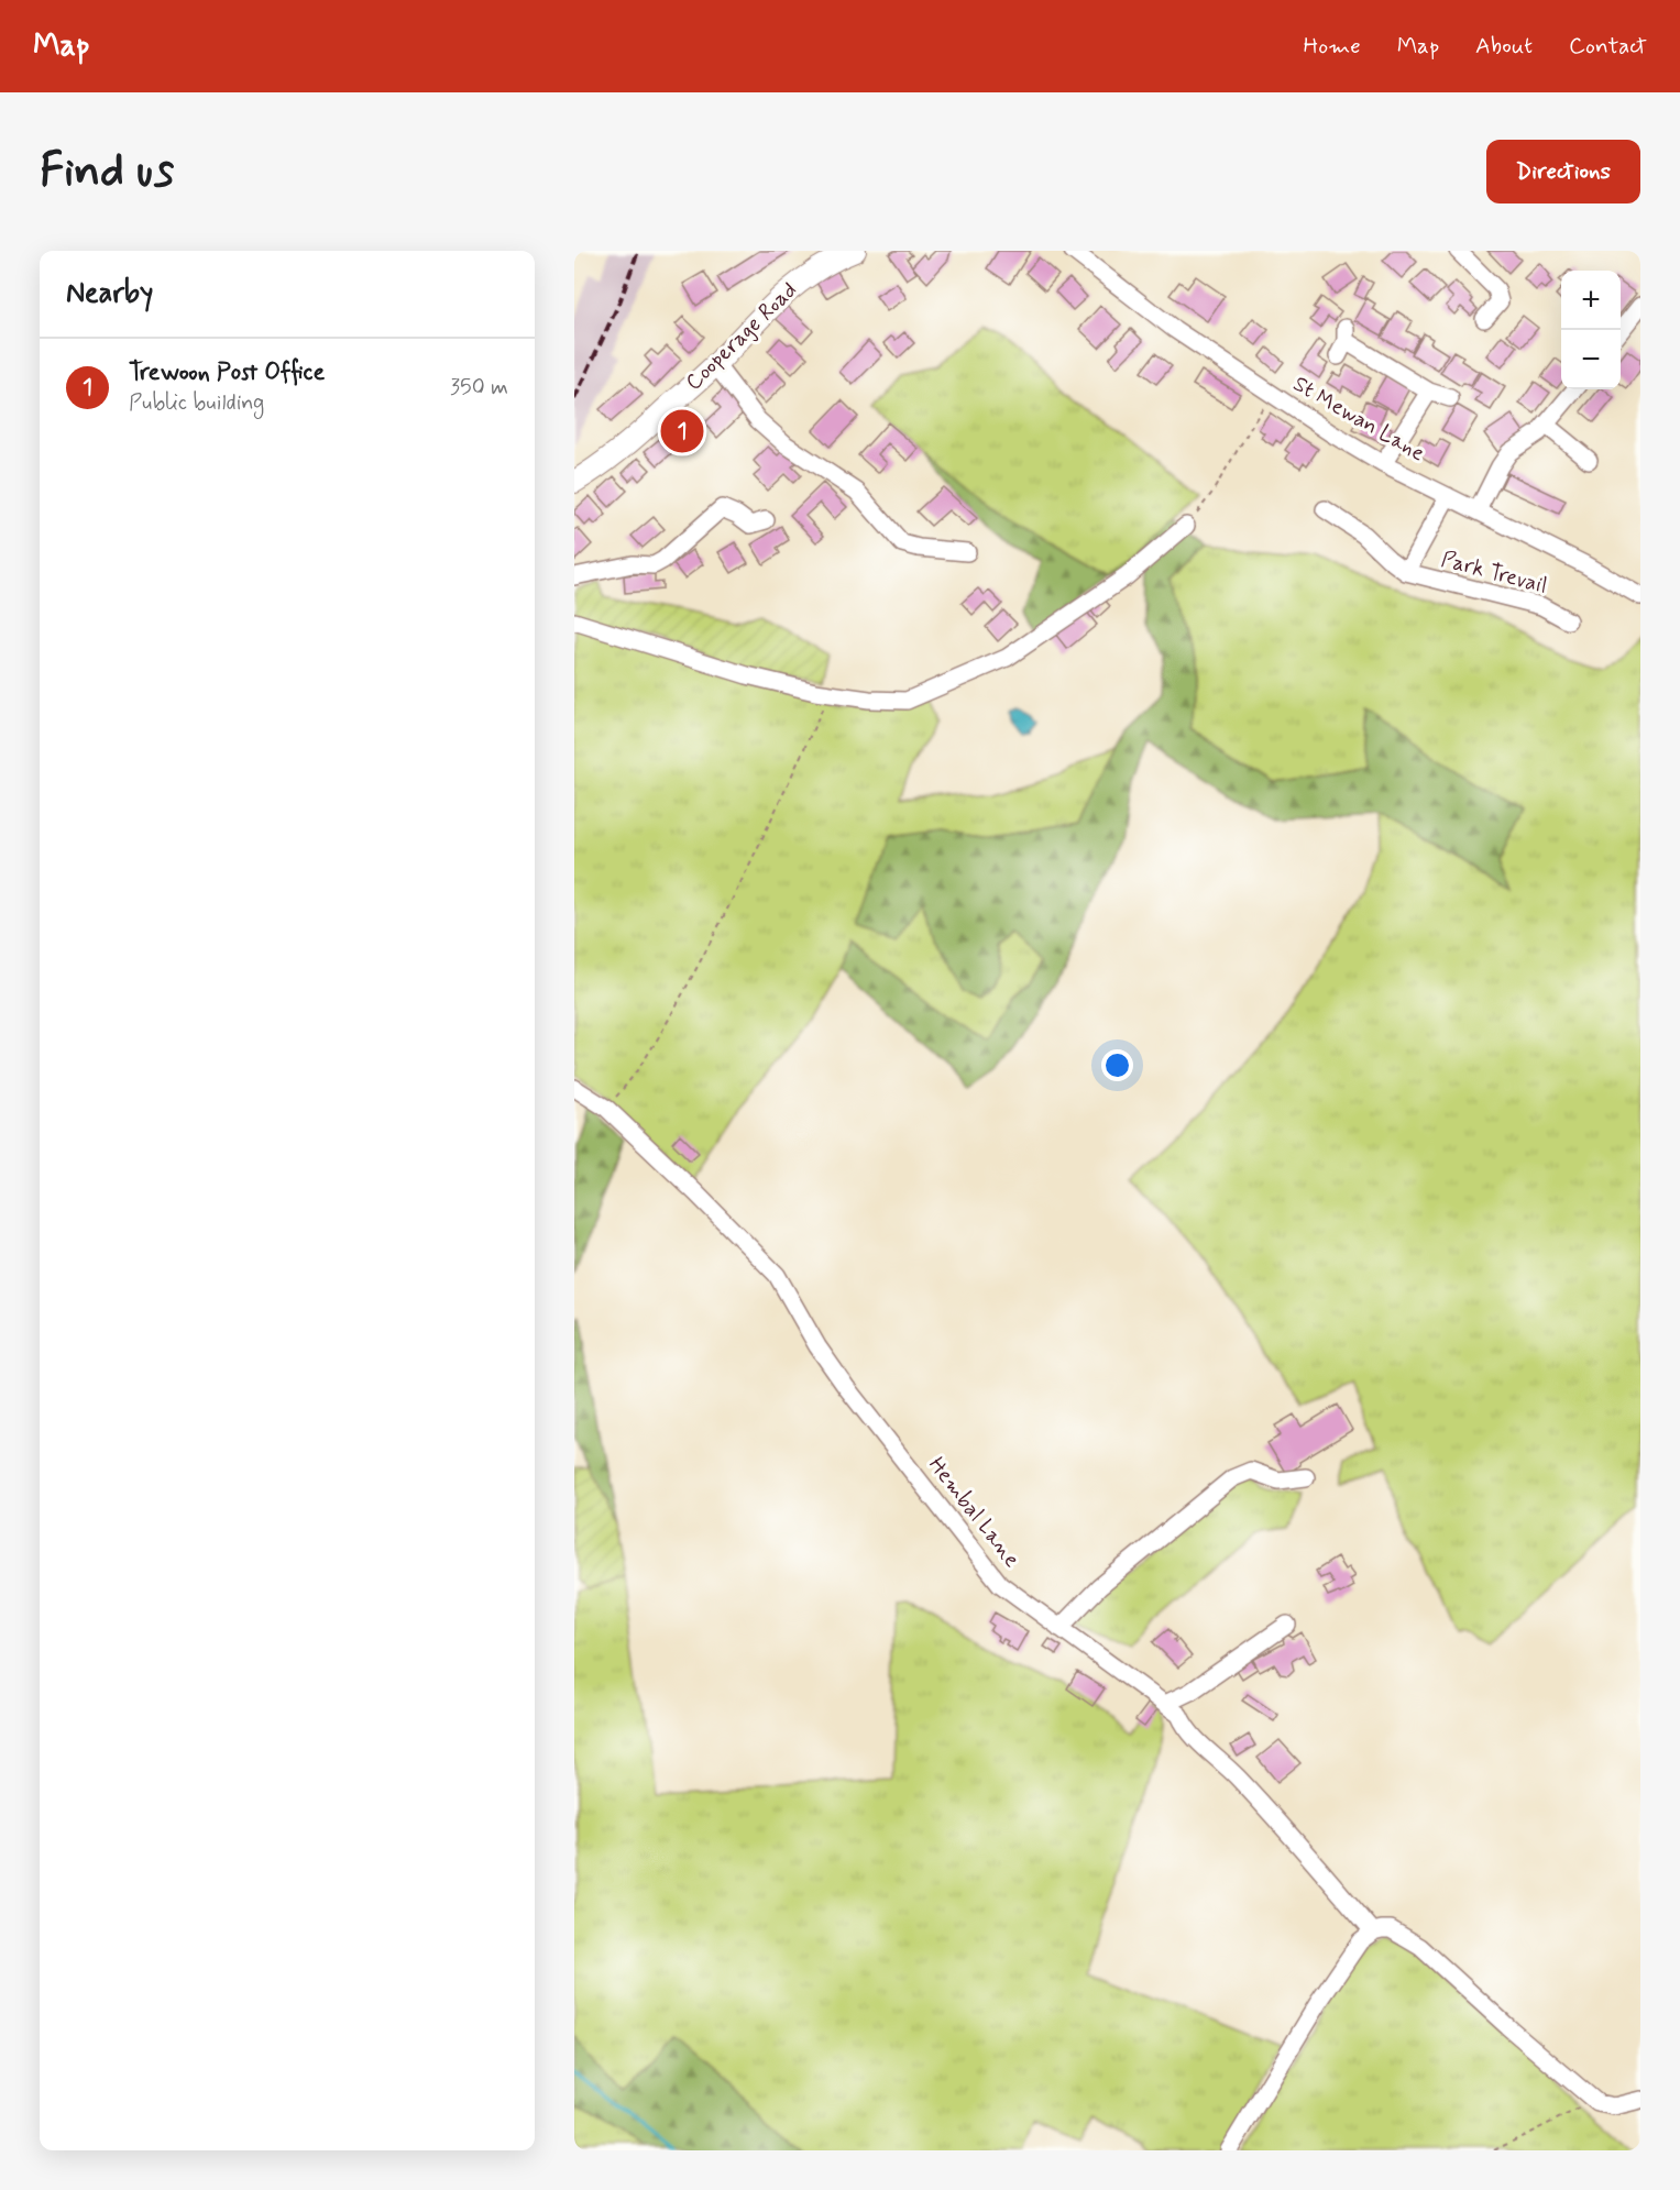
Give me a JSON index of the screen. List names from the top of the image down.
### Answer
{
  "streets": {
    "main road": ["Cooperage Road"],
    "street": ["St Mewan Lane", "Park Trevail", "Hembal Lane"]
  },
  "crossings": [
    ["St Mewan Lane", "Park Trevail"]
  ],
  "page": {
    "header": "Map",
    "nav": [
      "Home",
      "Map",
      "About",
      "Contact"
    ],
    "buttons": "Directions",
    "title": "Find us",
    "heading": "Nearby",
    "map_buttons": ["+", "−"],
    "list": [
      {
        "mark": "1",
        "name": "Trewoon Post Office",
        "note": "Public building",
        "value": "350 m"
      }
    ],
    "pins": "1"
  }
}
